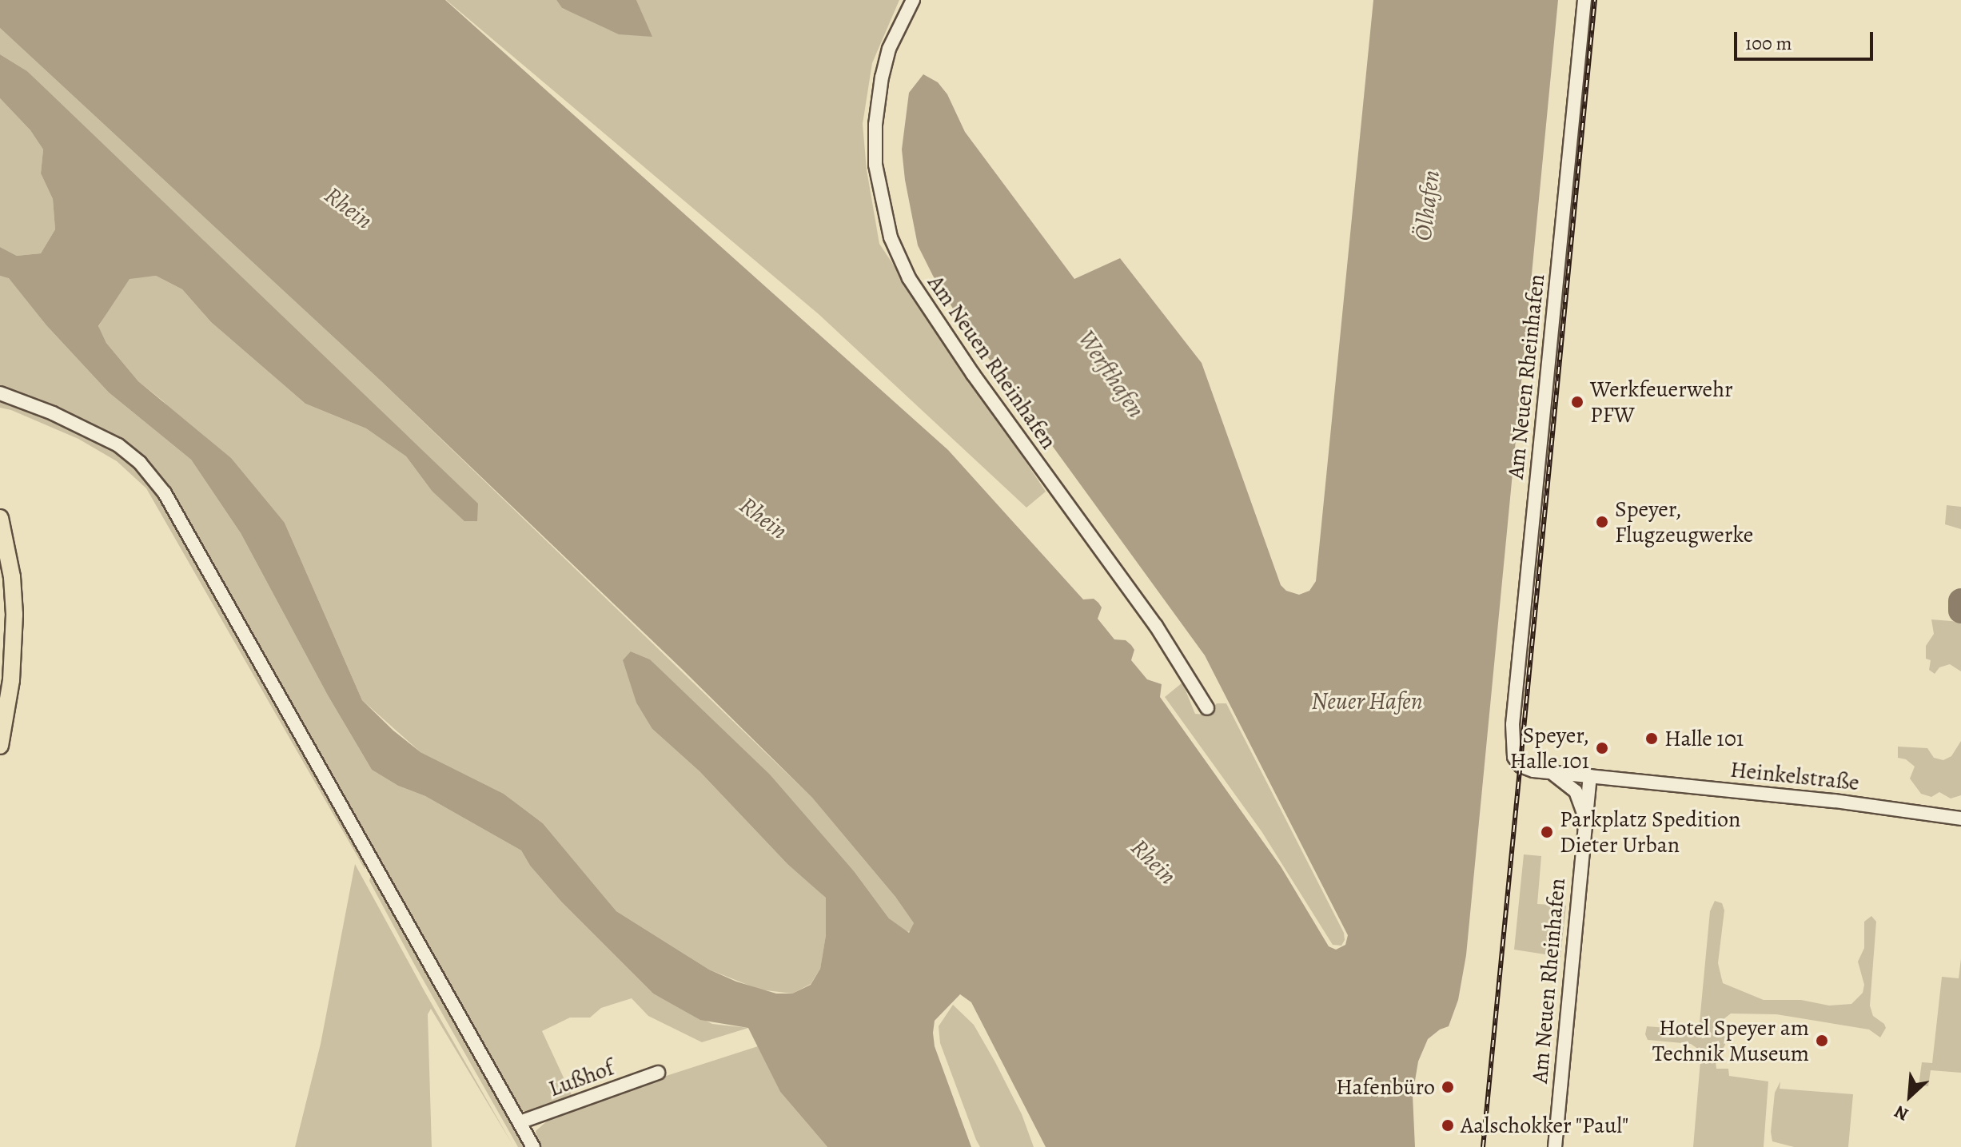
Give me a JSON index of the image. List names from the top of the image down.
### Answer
{
  "streets": {
    "street": ["Am Neuen Rheinhafen", "Heinkelstraße", "Lußhof"]
  },
  "crossings": [
    ["Am Neuen Rheinhafen", "Heinkelstraße"]
  ],
  "water": [
    "Ölhafen",
    "Rhein",
    "Werfthafen",
    "Neuer Hafen"
  ],
  "places": [
    "Werkfeuerwehr PFW",
    "Speyer, Flugzeugwerke",
    "Halle 101",
    "Speyer, Halle 101",
    "Parkplatz Spedition Dieter Urban",
    "Hotel Speyer am Technik Museum",
    "Hafenbüro",
    "Aalschokker \"Paul\""
  ],
  "scale_bar": "100 m",
  "north": "bottom left"
}
